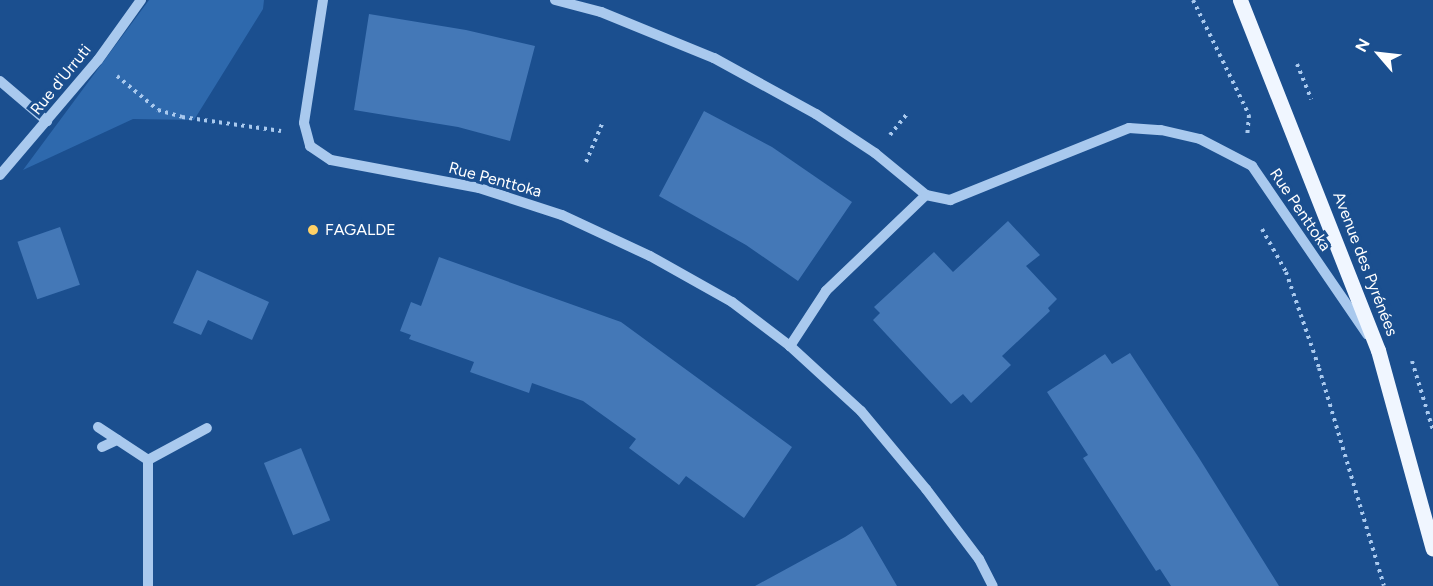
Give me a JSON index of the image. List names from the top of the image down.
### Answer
{
  "streets": {
    "main road": ["Avenue des Pyrénées"],
    "street": ["Rue d'Urruti", "Rue Penttoka"]
  },
  "crossings": [
    ["Rue Penttoka", "Avenue des Pyrénées"]
  ],
  "places": ["FAGALDE"],
  "north": "top left"
}
